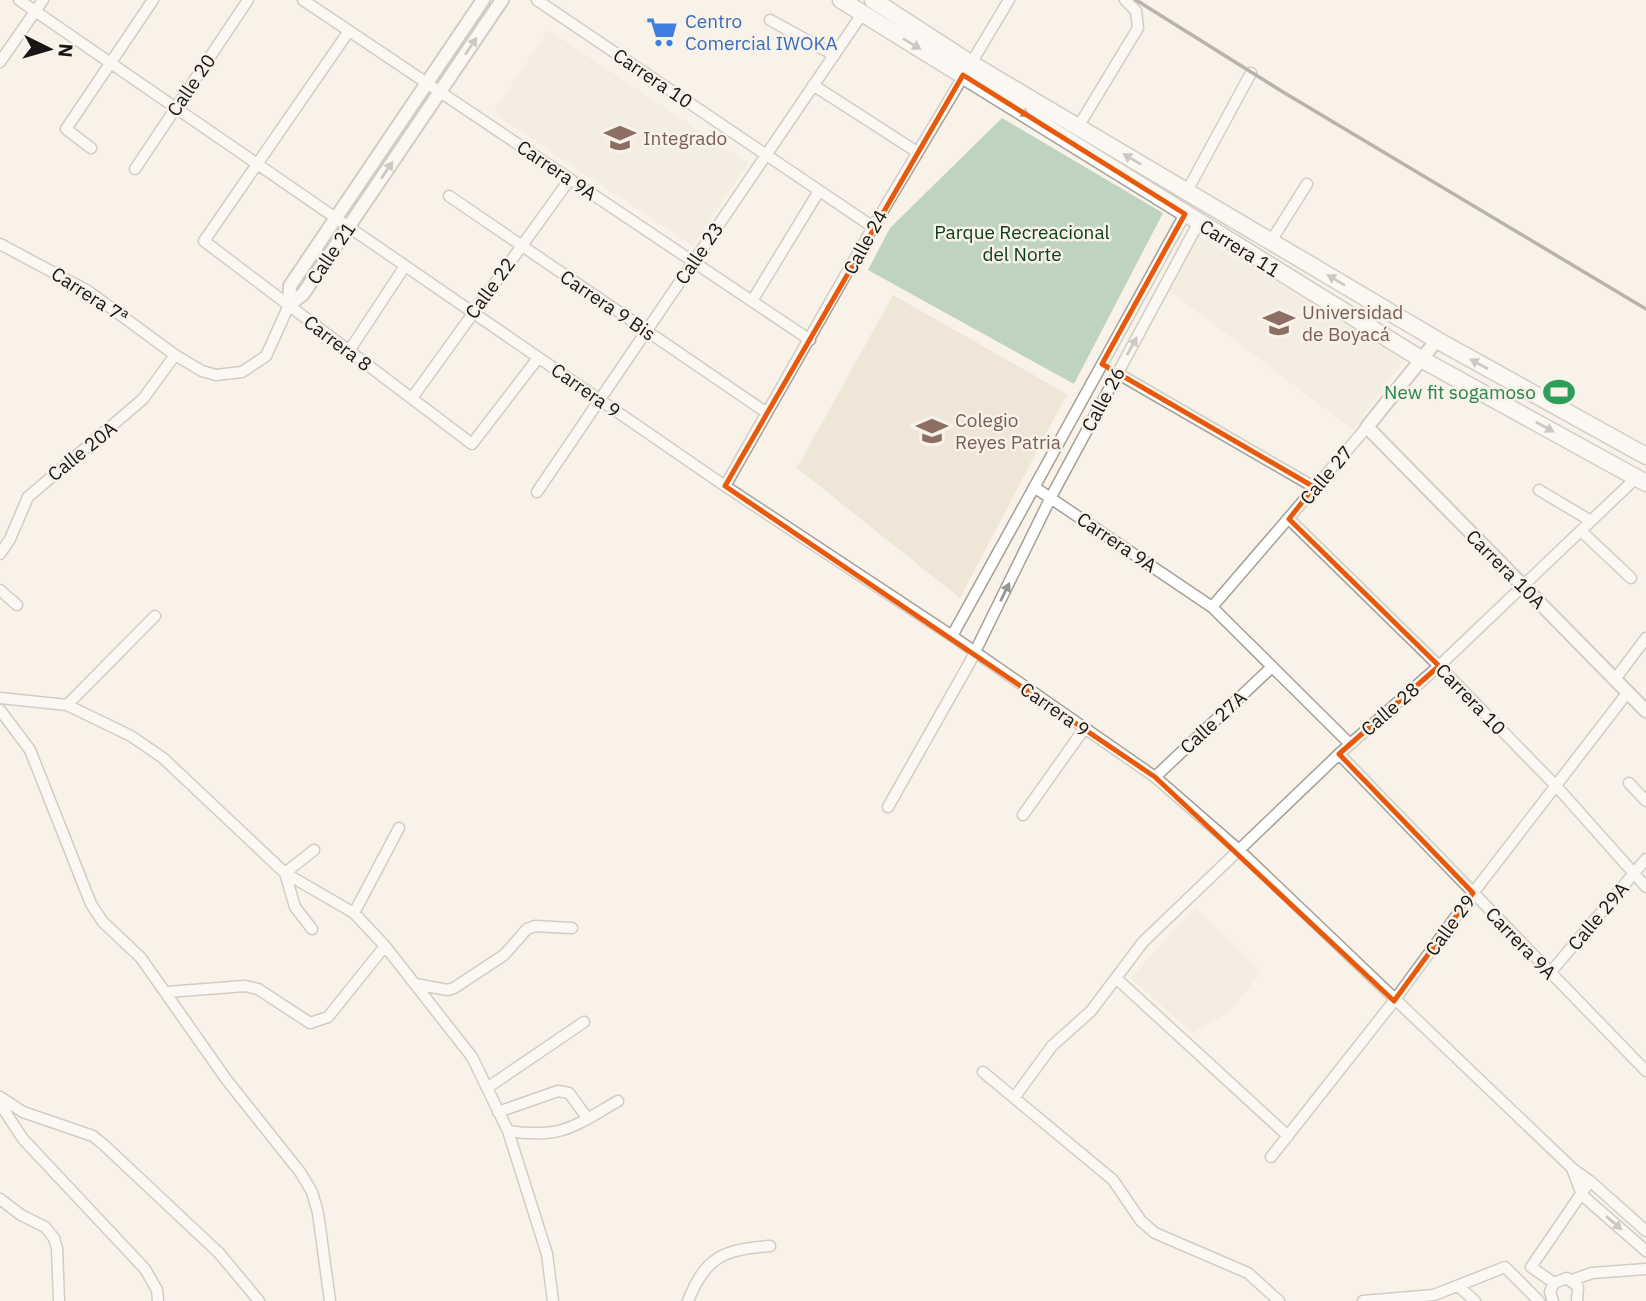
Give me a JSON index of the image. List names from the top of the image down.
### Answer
{
  "streets": {
    "main road": ["Carrera 11"],
    "street": [
      "Carrera 10",
      "Calle 20",
      "Carrera 9A",
      "Calle 24",
      "Calle 21",
      "Calle 23",
      "Calle 22",
      "Carrera 7ª",
      "Carrera 9 Bis",
      "Carrera 8",
      "Carrera 9",
      "Calle 26",
      "Calle 20A",
      "Calle 27",
      "Carrera 10A",
      "Calle 28",
      "Calle 27A",
      "Calle 29A",
      "Calle 29"
    ]
  },
  "crossings": [
    ["Carrera 10", "Calle 24"],
    ["Carrera 10", "Calle 23"],
    ["Carrera 10", "Calle 27"],
    ["Carrera 10", "Calle 28"],
    ["Carrera 10", "Calle 29A"],
    ["Carrera 10", "Calle 29"],
    ["Calle 20", "Carrera 9"],
    ["Carrera 9A", "Calle 24"],
    ["Carrera 9A", "Calle 21"],
    ["Carrera 9A", "Calle 23"],
    ["Carrera 9A", "Calle 22"],
    ["Carrera 9A", "Calle 26"],
    ["Carrera 9A", "Calle 27"],
    ["Carrera 9A", "Calle 28"],
    ["Carrera 9A", "Calle 27A"],
    ["Carrera 9A", "Calle 29A"],
    ["Carrera 9A", "Calle 29"],
    ["Calle 24", "Carrera 11"],
    ["Calle 24", "Carrera 9 Bis"],
    ["Calle 24", "Carrera 9"],
    ["Carrera 11", "Calle 23"],
    ["Carrera 11", "Calle 26"],
    ["Carrera 11", "Calle 27"],
    ["Carrera 11", "Calle 28"],
    ["Calle 21", "Carrera 7ª"],
    ["Calle 21", "Carrera 8"],
    ["Calle 21", "Carrera 9"],
    ["Calle 23", "Carrera 9 Bis"],
    ["Calle 23", "Carrera 9"],
    ["Calle 22", "Carrera 9 Bis"],
    ["Calle 22", "Carrera 8"],
    ["Calle 22", "Carrera 9"],
    ["Carrera 7ª", "Carrera 8"],
    ["Carrera 7ª", "Calle 20A"],
    ["Carrera 8", "Carrera 9"],
    ["Carrera 9", "Calle 26"],
    ["Carrera 9", "Calle 28"],
    ["Carrera 9", "Calle 27A"],
    ["Carrera 9", "Calle 29"],
    ["Calle 27", "Carrera 10A"],
    ["Carrera 10A", "Calle 28"],
    ["Carrera 10A", "Calle 29"]
  ],
  "parks": ["Parque Recreacional del Norte"],
  "places": {
    "supermarket": ["Centro Comercial IWOKA"],
    "school or university": ["Integrado", "Universidad de Boyacá", "Colegio Reyes Patria"],
    "sports": ["New fit sogamoso"]
  },
  "north": "right"
}
